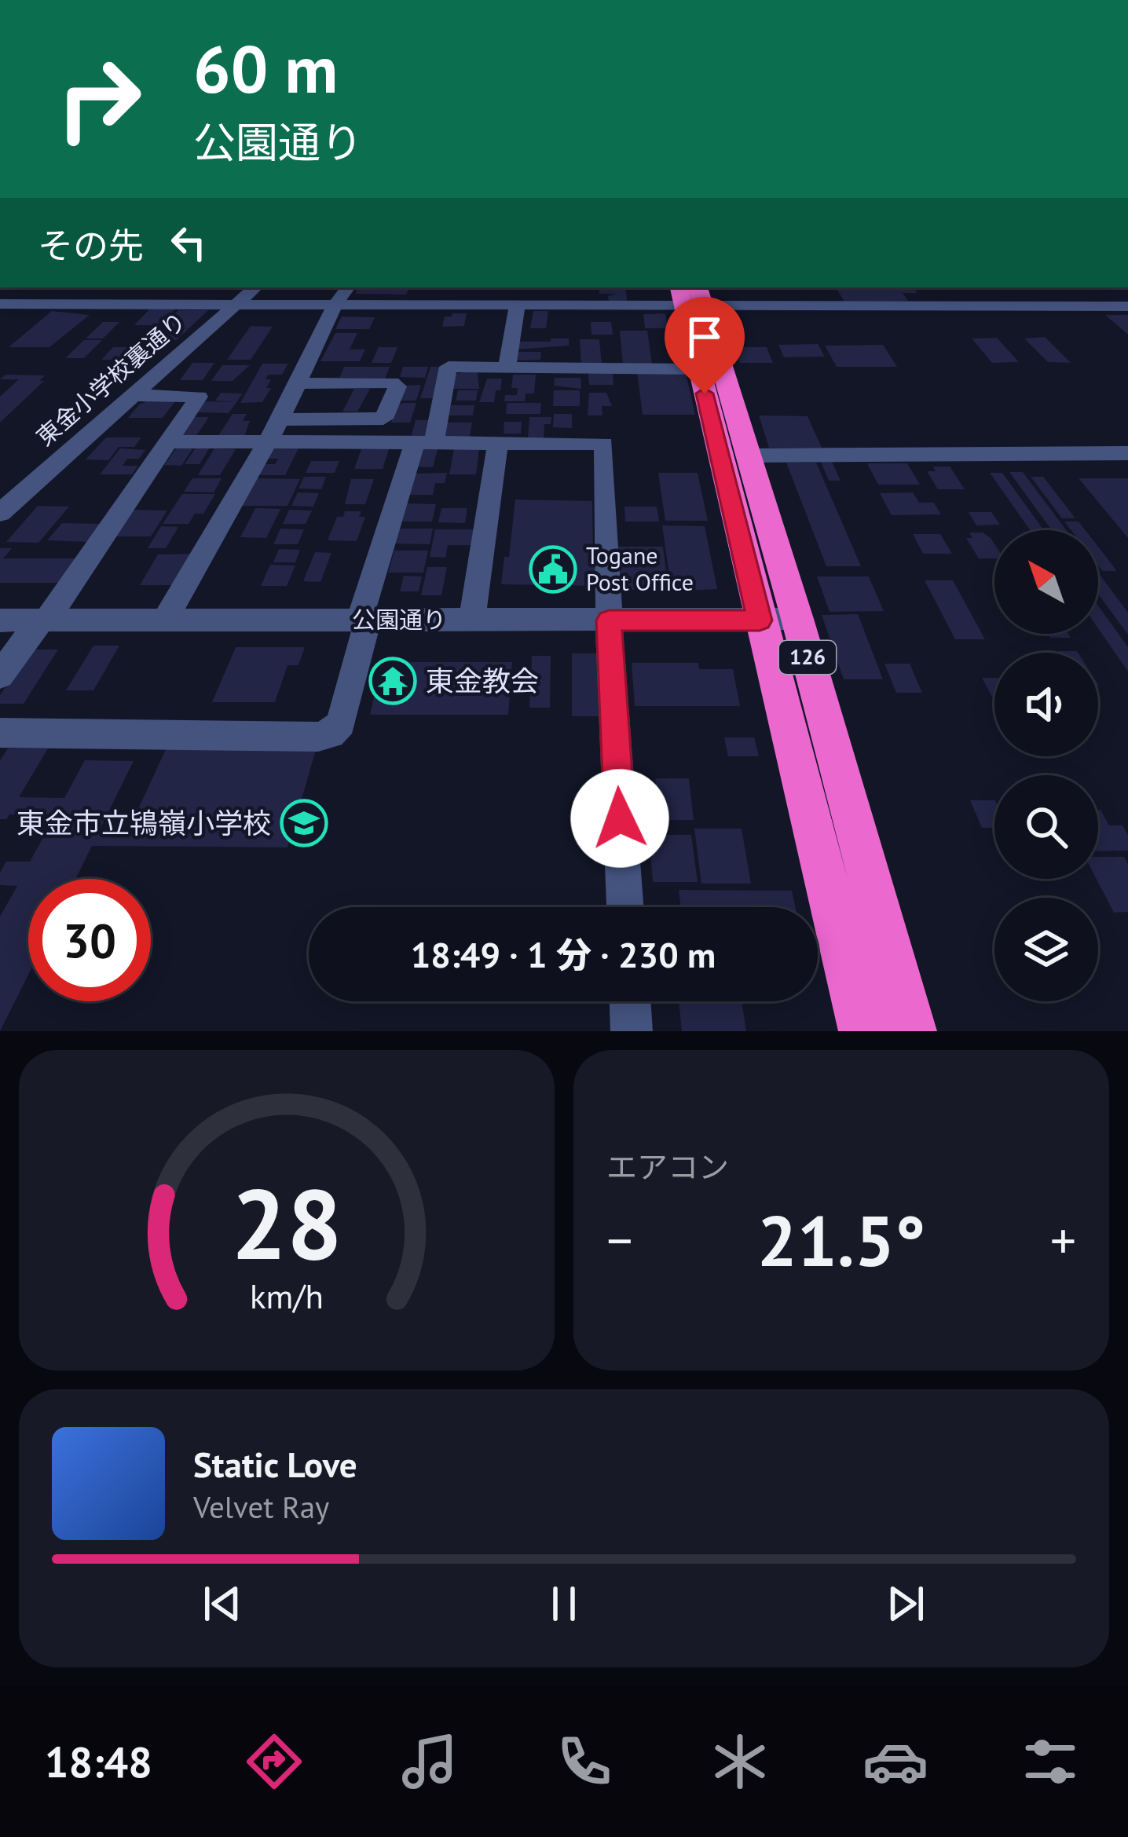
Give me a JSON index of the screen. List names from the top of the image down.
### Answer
{
  "streets": {
    "highway": ["126"],
    "street": ["東金小学校裏通り", "公園通り"]
  },
  "crossings": [
    ["公園通り", "126"]
  ],
  "places": {
    "public building": ["Togane Post Office"],
    "temple": ["東金教会"],
    "school or university": ["東金市立鴇嶺小学校"]
  },
  "north": "top left",
  "page": {
    "turn": ["60 m", "公園通り"],
    "then": "その先",
    "limit": "30",
    "trip": "18:49 · 1 分 · 230 m",
    "tile": "エアコン",
    "heat": ["−", "21.5°", "+"],
    "song": ["Static Love", "Velvet Ray"],
    "tabs": "18:48",
    "gauge": ["28", "km/h"]
  }
}
